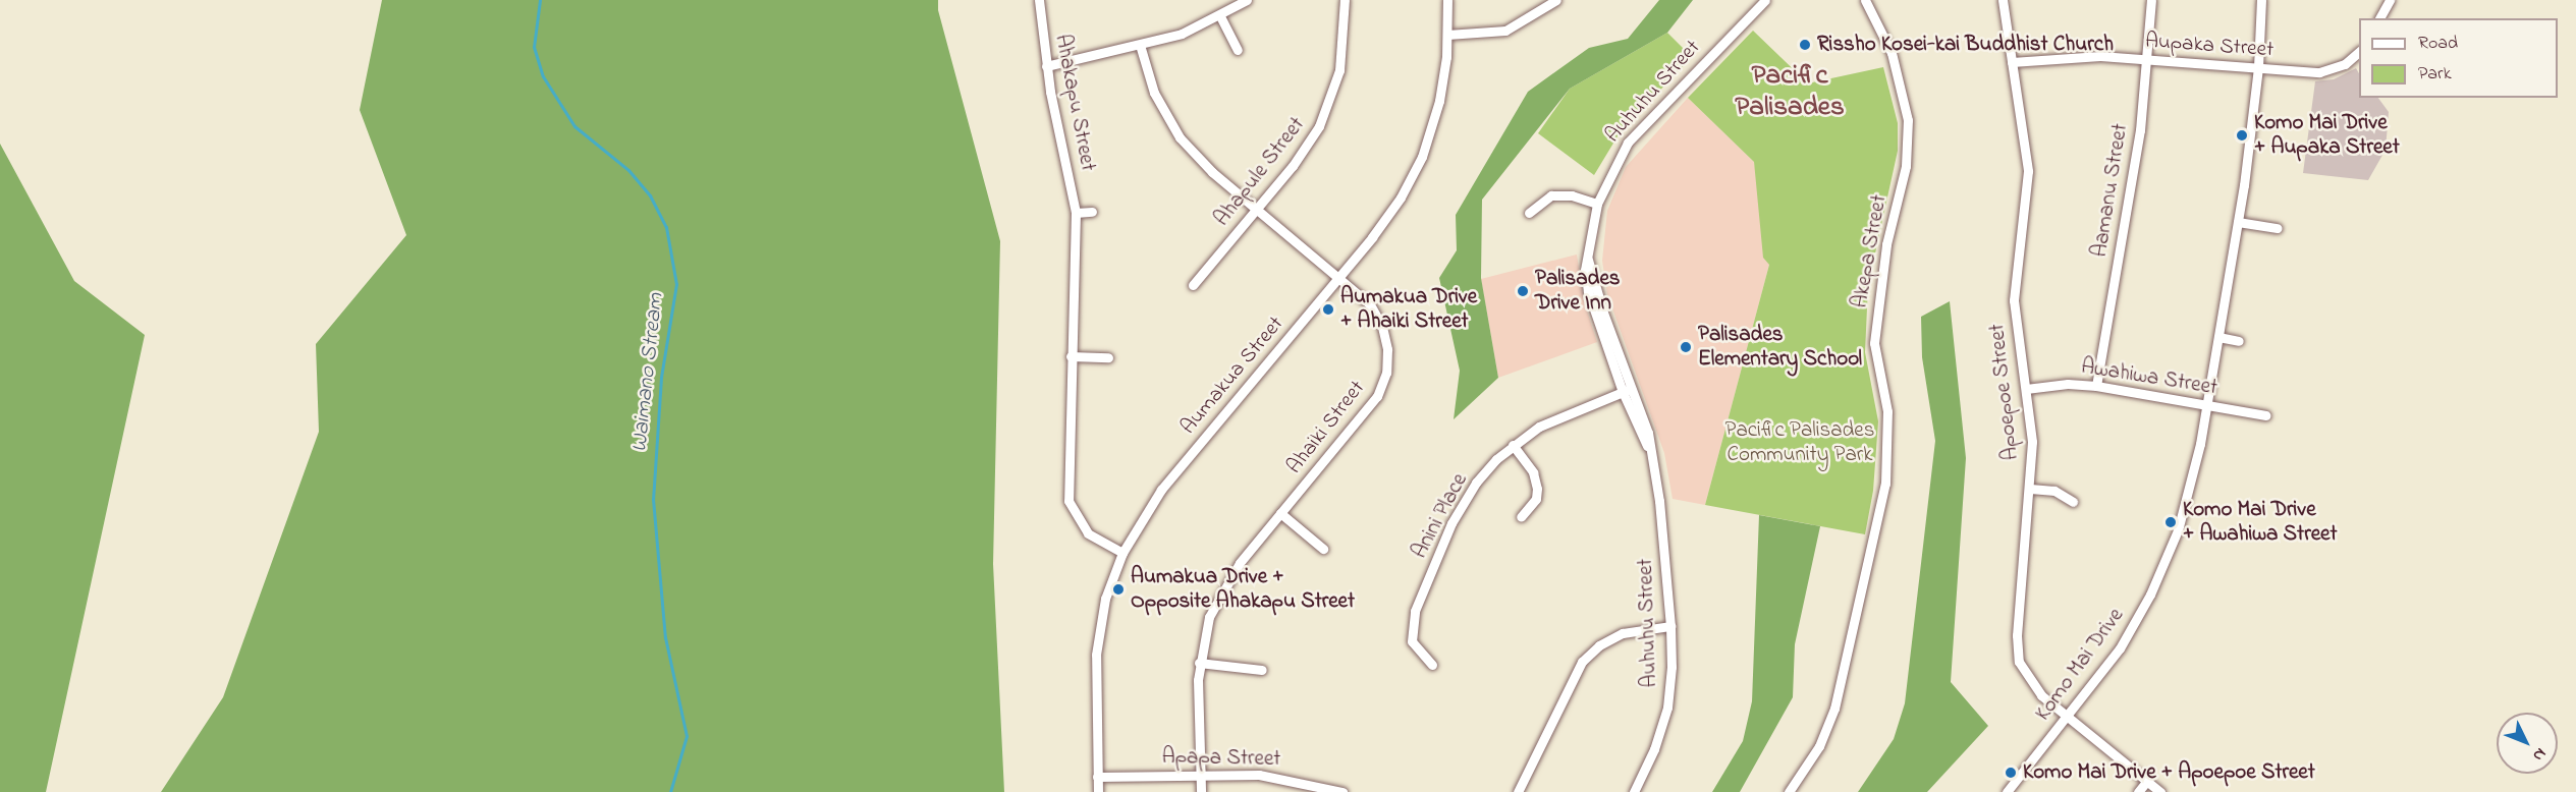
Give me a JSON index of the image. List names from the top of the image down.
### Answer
{
  "streets": {
    "street": [
      "Aupaka Street",
      "Auhuhu Street",
      "Ahakapu Street",
      "Ahapule Street",
      "Aamanu Street",
      "Akepa Street",
      "Aumakua Street",
      "Awahiwa Street",
      "Apoepoe Street",
      "Ahaiki Street",
      "Anini Place",
      "Komo Mai Drive",
      "Apapa Street"
    ]
  },
  "crossings": [
    ["Aupaka Street", "Aamanu Street"],
    ["Aupaka Street", "Apoepoe Street"],
    ["Aupaka Street", "Komo Mai Drive"],
    ["Auhuhu Street", "Anini Place"],
    ["Ahakapu Street", "Aumakua Street"],
    ["Ahapule Street", "Ahaiki Street"],
    ["Aamanu Street", "Awahiwa Street"],
    ["Aumakua Street", "Ahaiki Street"],
    ["Aumakua Street", "Apapa Street"],
    ["Awahiwa Street", "Apoepoe Street"],
    ["Awahiwa Street", "Komo Mai Drive"],
    ["Apoepoe Street", "Komo Mai Drive"],
    ["Ahaiki Street", "Apapa Street"]
  ],
  "districts": ["Pacific Palisades"],
  "water": ["Waimano Stream"],
  "parks": ["Pacific Palisades Community Park"],
  "places": [
    "Rissho Kosei-kai Buddhist Church",
    "Komo Mai Drive + Aupaka Street",
    "Palisades Drive Inn",
    "Aumakua Drive + Ahaiki Street",
    "Palisades Elementary School",
    "Komo Mai Drive + Awahiwa Street",
    "Aumakua Drive + Opposite Ahakapu Street",
    "Komo Mai Drive + Apoepoe Street"
  ],
  "legend": ["Road", "Park"],
  "north": "bottom right"
}
